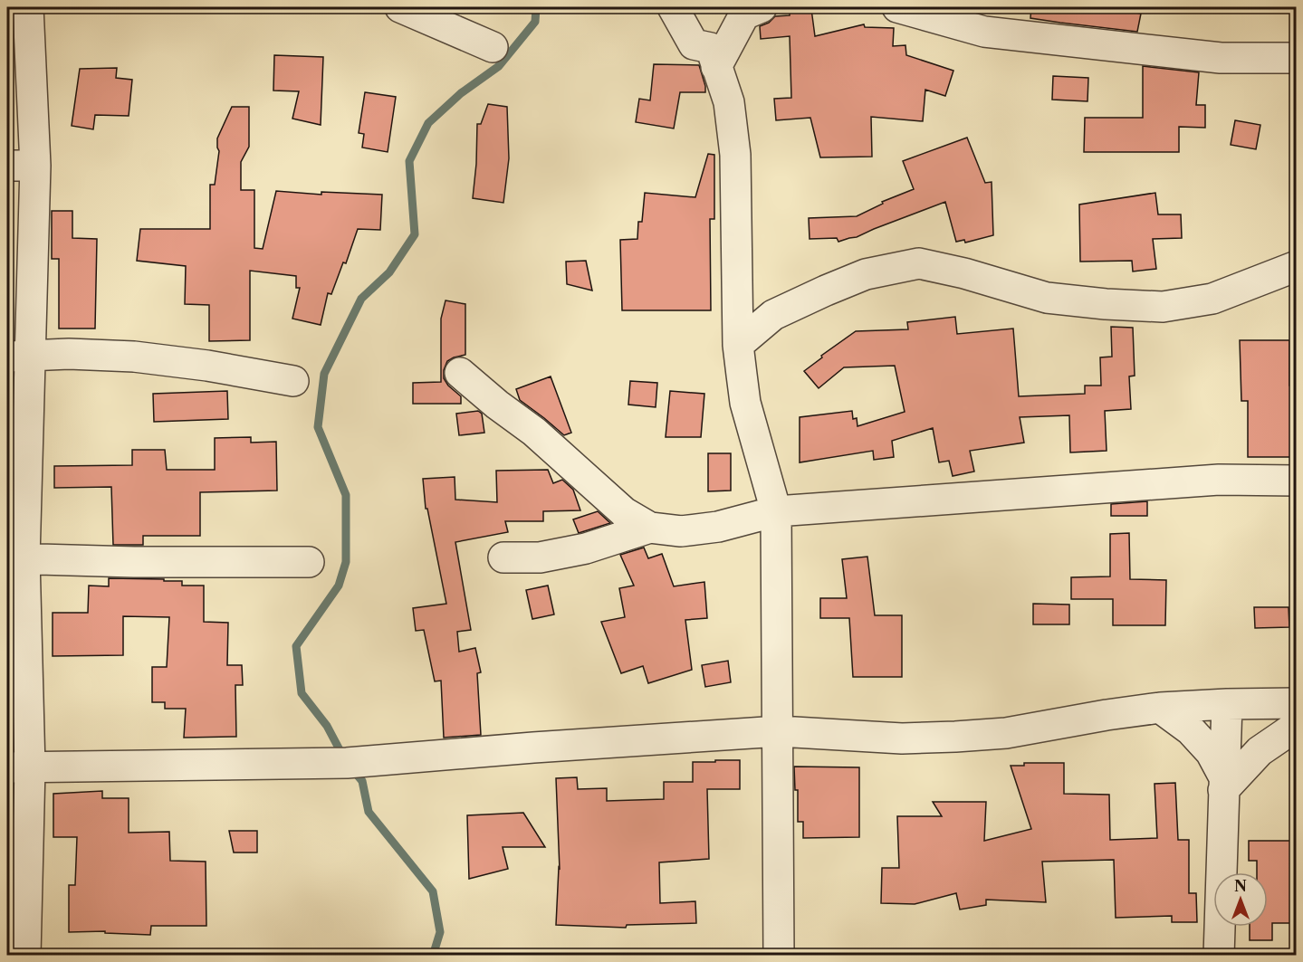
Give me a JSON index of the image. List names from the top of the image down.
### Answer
{
  "north": "top"
}
